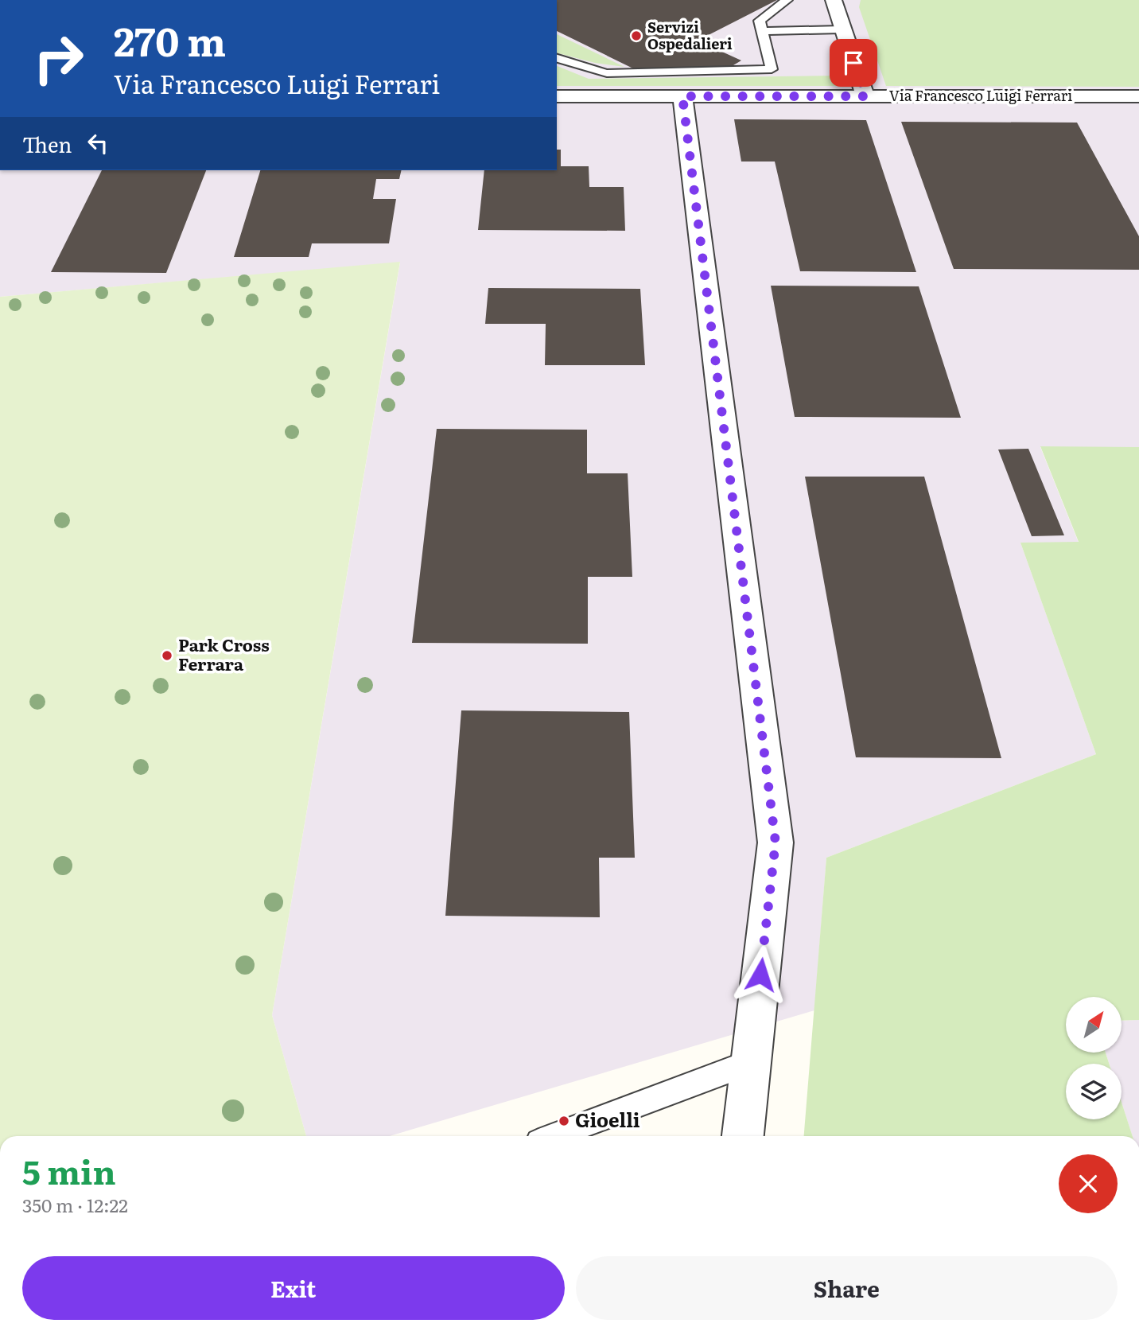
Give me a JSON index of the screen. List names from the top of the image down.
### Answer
{
  "streets": {
    "street": ["Via Francesco Luigi Ferrari"]
  },
  "places": ["Servizi Ospedalieri", "Park Cross Ferrara", "Gioelli"],
  "north": "top right",
  "page": {
    "turn": ["270 m", "Via Francesco Luigi Ferrari"],
    "then": "Then",
    "heading": ["5 min", "350 m · 12:22"],
    "buttons": ["Exit", "Share"]
  }
}
